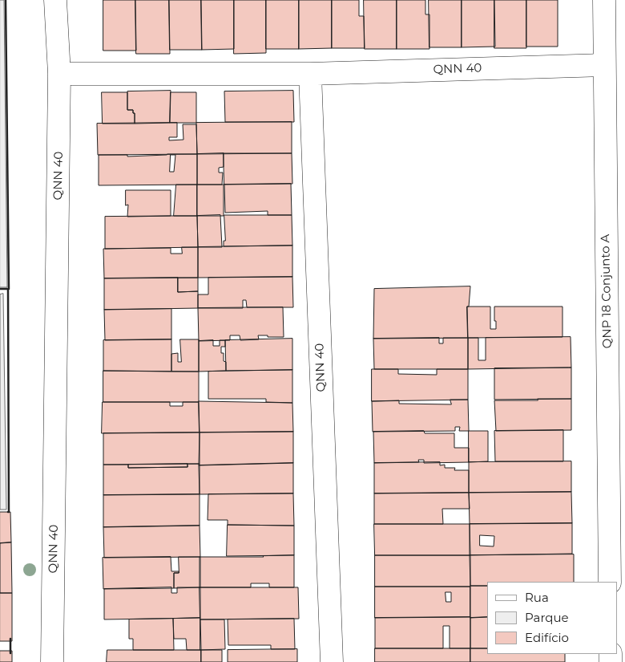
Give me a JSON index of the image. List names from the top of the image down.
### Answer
{
  "streets": {
    "street": ["QNN 40", "QNP 18 Conjunto A"]
  },
  "crossings": [
    ["QNN 40", "QNP 18 Conjunto A"]
  ],
  "legend": ["Rua", "Parque", "Edifício"]
}
